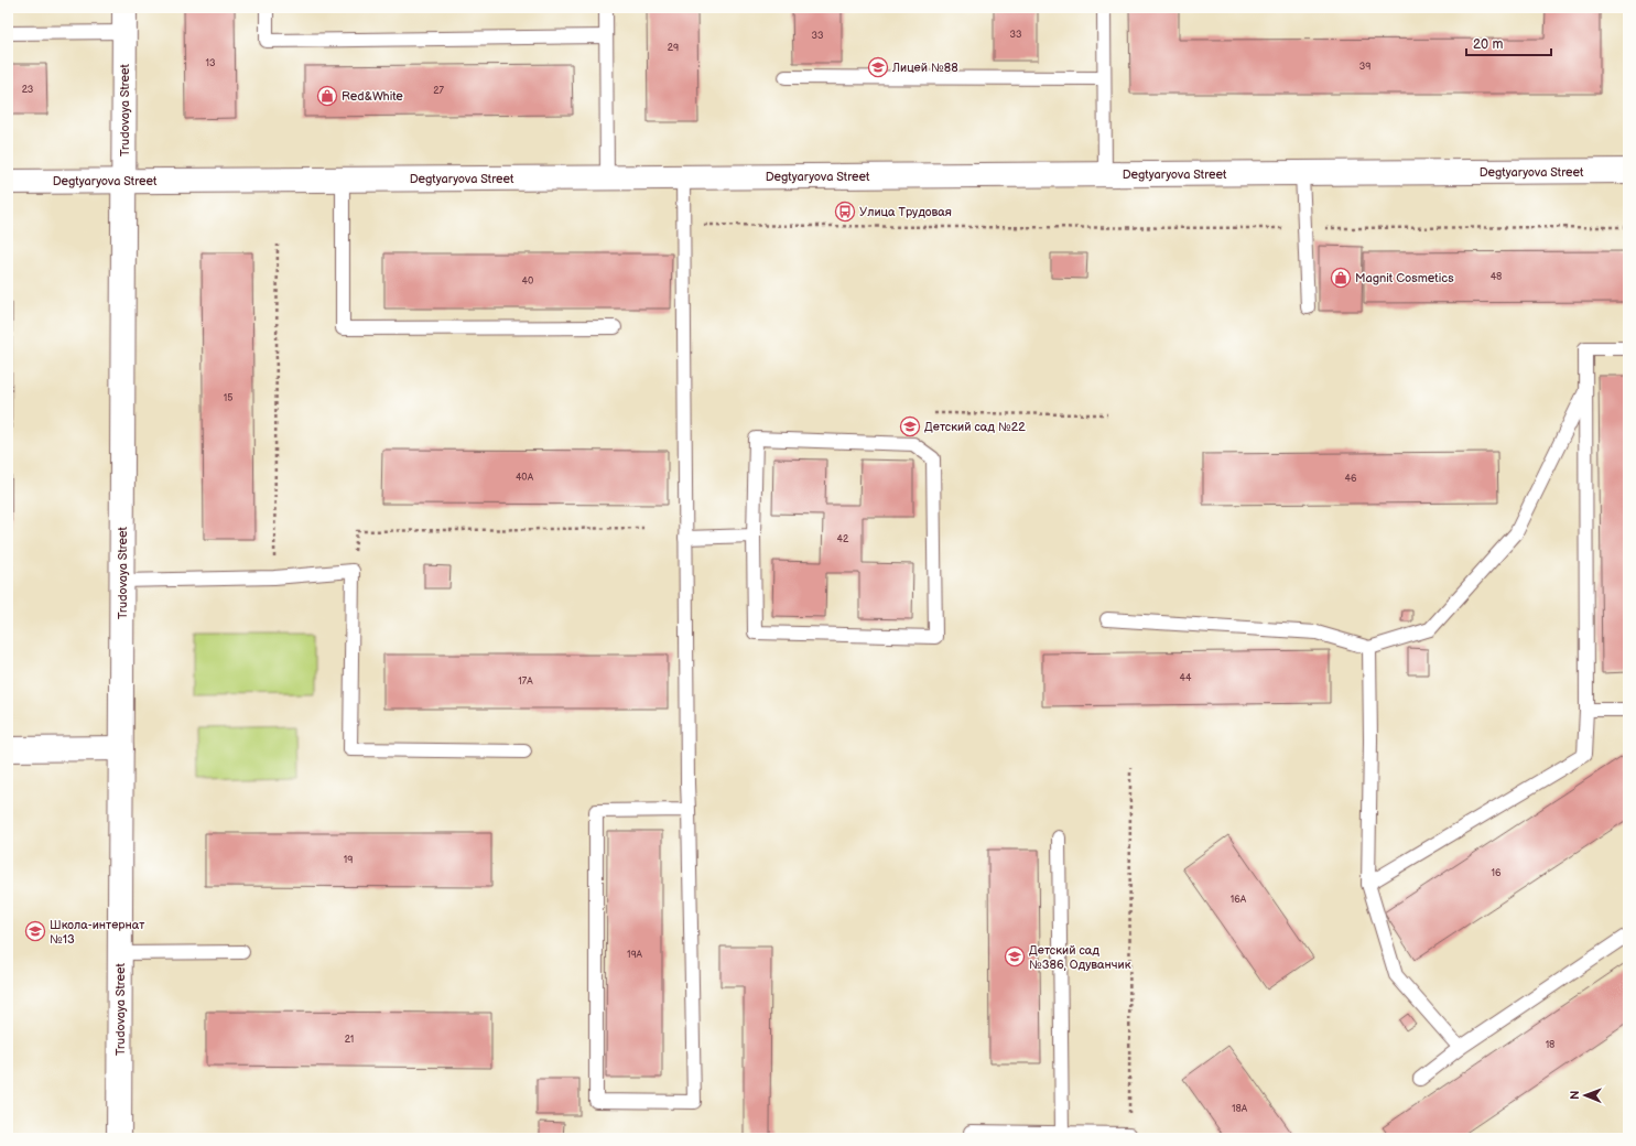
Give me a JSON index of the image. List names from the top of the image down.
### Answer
{
  "streets": {
    "street": ["Trudovaya Street", "Degtyaryova Street"]
  },
  "crossings": [
    ["Trudovaya Street", "Degtyaryova Street"]
  ],
  "places": {
    "school or university": [
      "Лицей №88",
      "Детский сад №22",
      "Школа-интернат №13",
      "Детский сад №386, Одуванчик"
    ],
    "shop": ["Red&White", "Magnit Cosmetics"],
    "bus stop": ["Улица Трудовая"]
  },
  "house_numbers": [
    "33",
    "33",
    "29",
    "13",
    "39",
    "23",
    "27",
    "48",
    "40",
    "15",
    "40А",
    "46",
    "42",
    "44",
    "17А",
    "19",
    "16",
    "16А",
    "19А",
    "21",
    "18",
    "18А"
  ],
  "scale_bar": "20 m",
  "north": "left"
}
